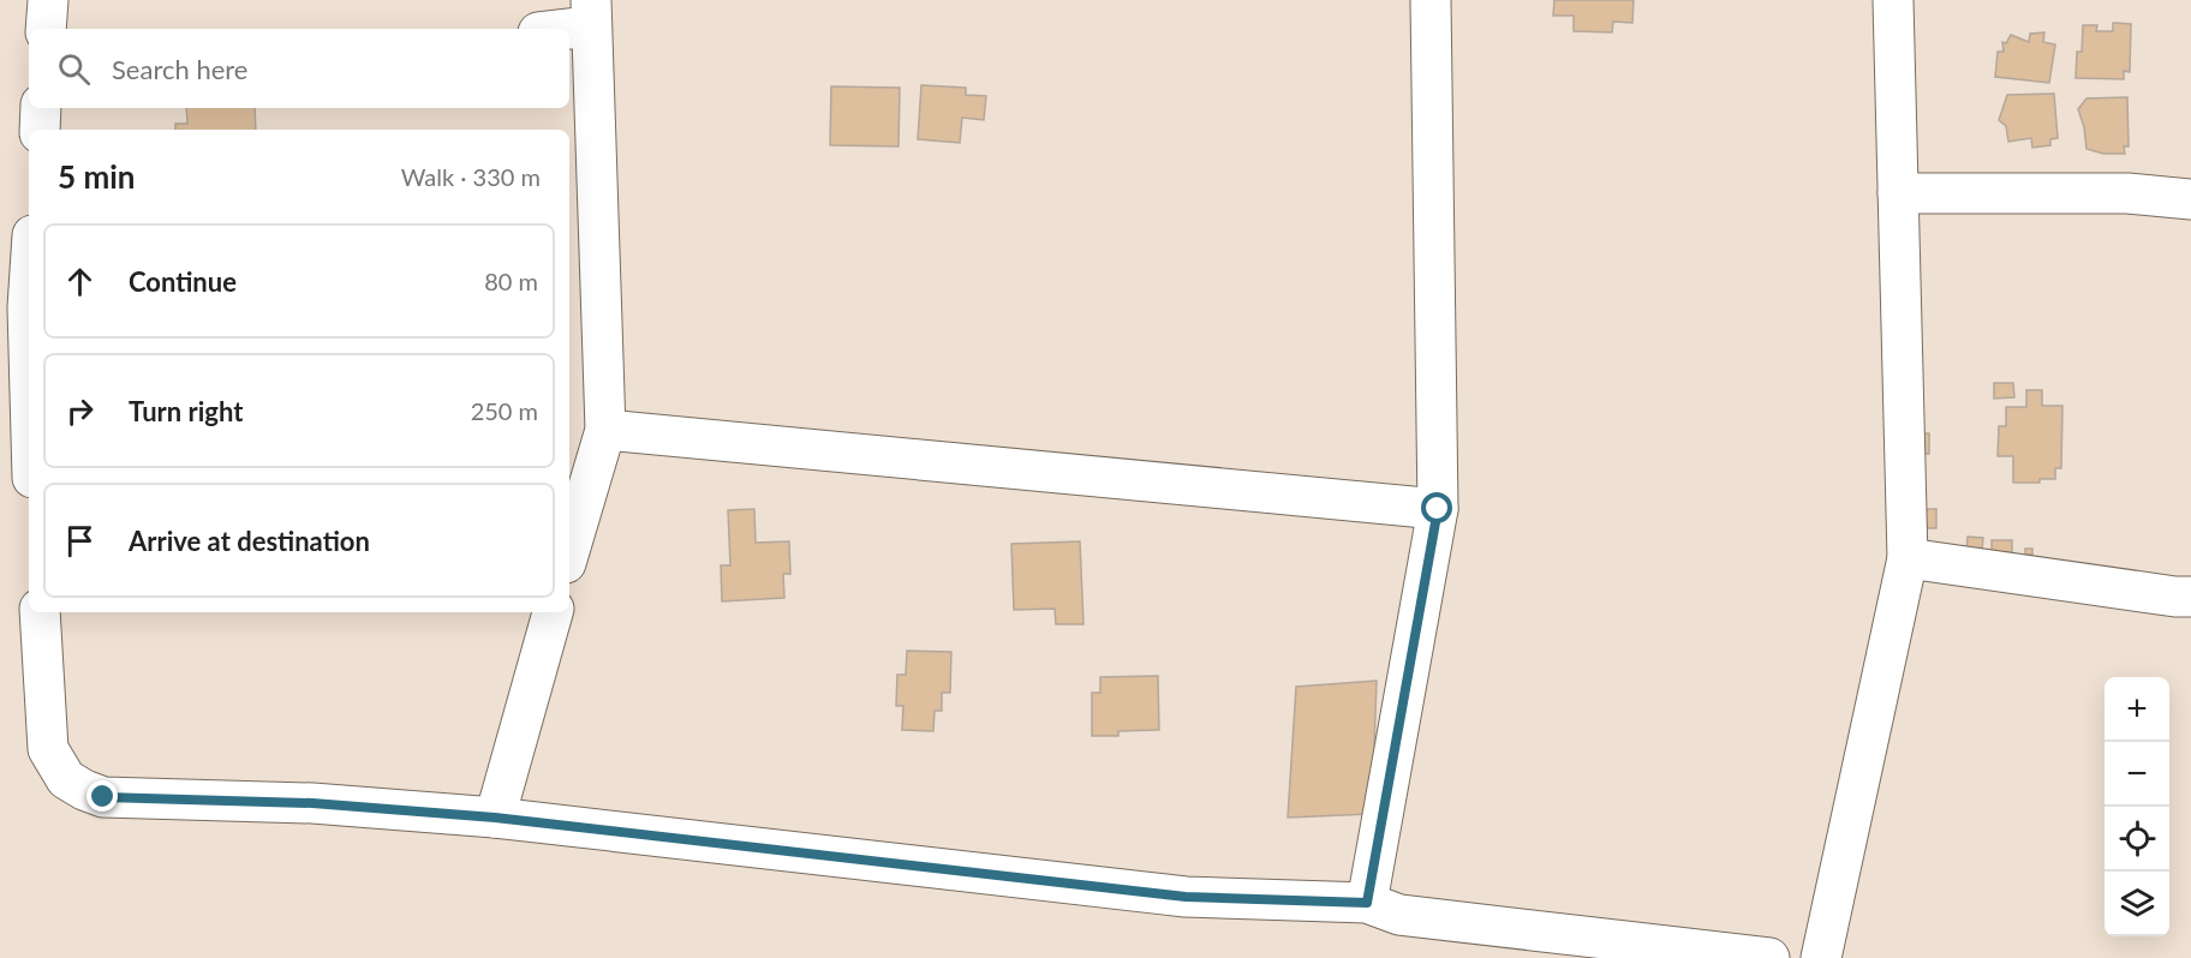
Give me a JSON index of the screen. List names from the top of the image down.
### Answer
{
  "page": {
    "search": "Search here",
    "heading": ["5 min", "Walk · 330 m"],
    "list": [
      ["Continue", "80 m"],
      ["Turn right", "250 m"],
      "Arrive at destination"
    ],
    "map_buttons": ["+", "−"]
  }
}
